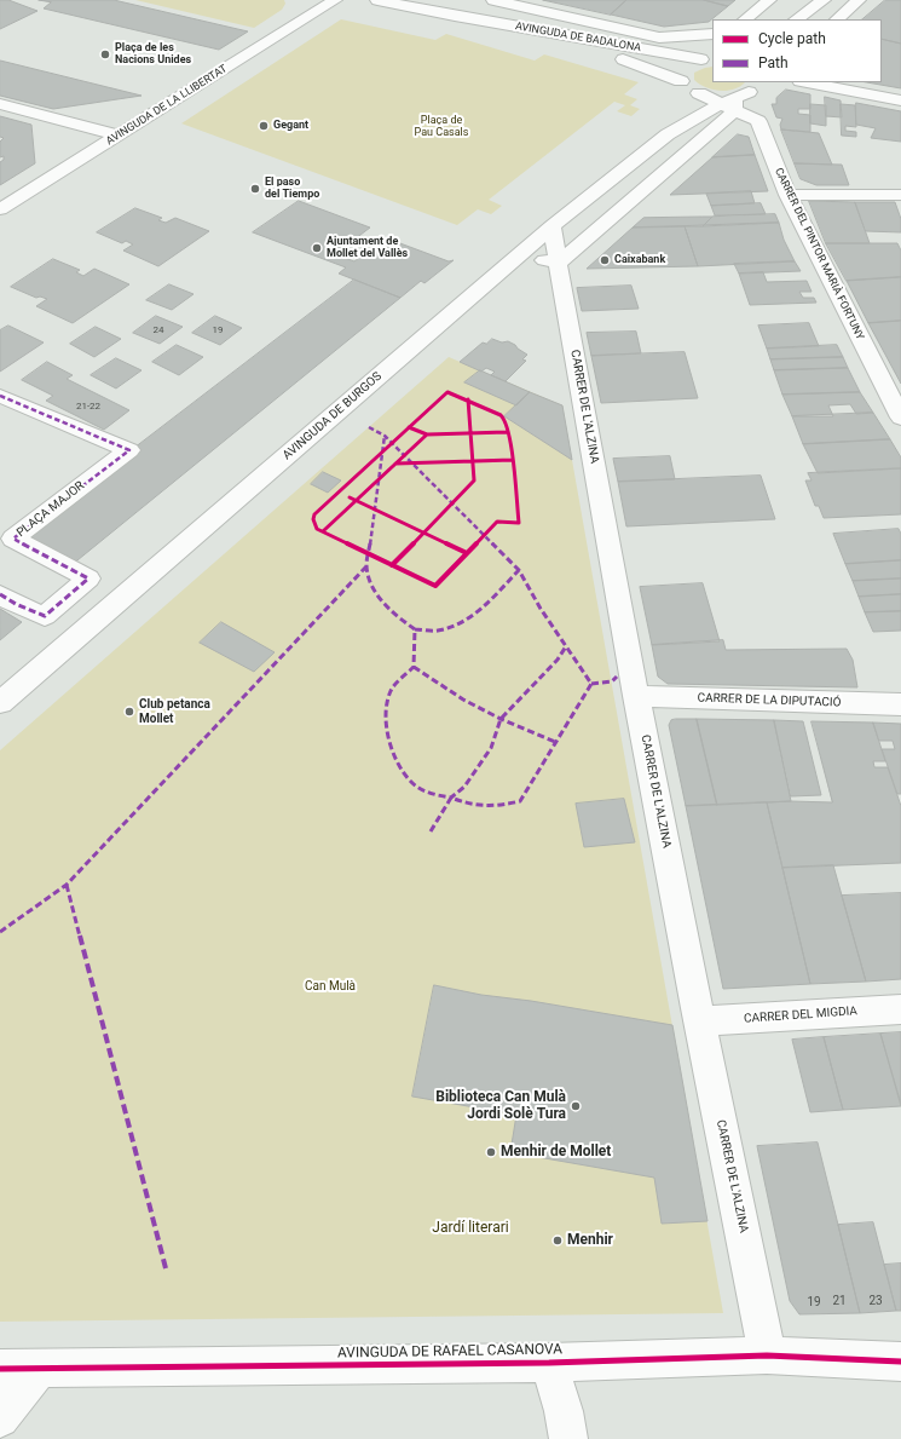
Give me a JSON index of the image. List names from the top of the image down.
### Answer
{
  "streets": {
    "street": [
      "AVINGUDA DE BADALONA",
      "AVINGUDA DE LA LLIBERTAT",
      "CARRER DEL PINTOR MARIÀ FORTUNY",
      "CARRER DE L'ALZINA",
      "AVINGUDA DE BURGOS",
      "PLAÇA MAJOR",
      "CARRER DE LA DIPUTACIÓ",
      "CARRER DEL MIGDIA",
      "AVINGUDA DE RAFAEL CASANOVA"
    ]
  },
  "crossings": [
    ["AVINGUDA DE BADALONA", "CARRER DEL PINTOR MARIÀ FORTUNY"],
    ["AVINGUDA DE BADALONA", "AVINGUDA DE BURGOS"],
    ["CARRER DEL PINTOR MARIÀ FORTUNY", "AVINGUDA DE BURGOS"],
    ["CARRER DE L'ALZINA", "AVINGUDA DE BURGOS"],
    ["CARRER DE L'ALZINA", "CARRER DE LA DIPUTACIÓ"],
    ["CARRER DE L'ALZINA", "CARRER DEL MIGDIA"],
    ["CARRER DE L'ALZINA", "AVINGUDA DE RAFAEL CASANOVA"]
  ],
  "parks": ["Plaça de Pau Casals", "Can Mulà", "Jardí literari"],
  "places": [
    "Plaça de les Nacions Unides",
    "Gegant",
    "El paso del Tiempo",
    "Ajuntament de Mollet del Vallès",
    "Caixabank",
    "Club petanca Mollet",
    "Biblioteca Can Mulà Jordi Solè Tura",
    "Menhir de Mollet",
    "Menhir"
  ],
  "house_numbers": [
    "24",
    "19",
    "21-22",
    "21",
    "23",
    "19"
  ],
  "legend": ["Cycle path", "Path"]
}
